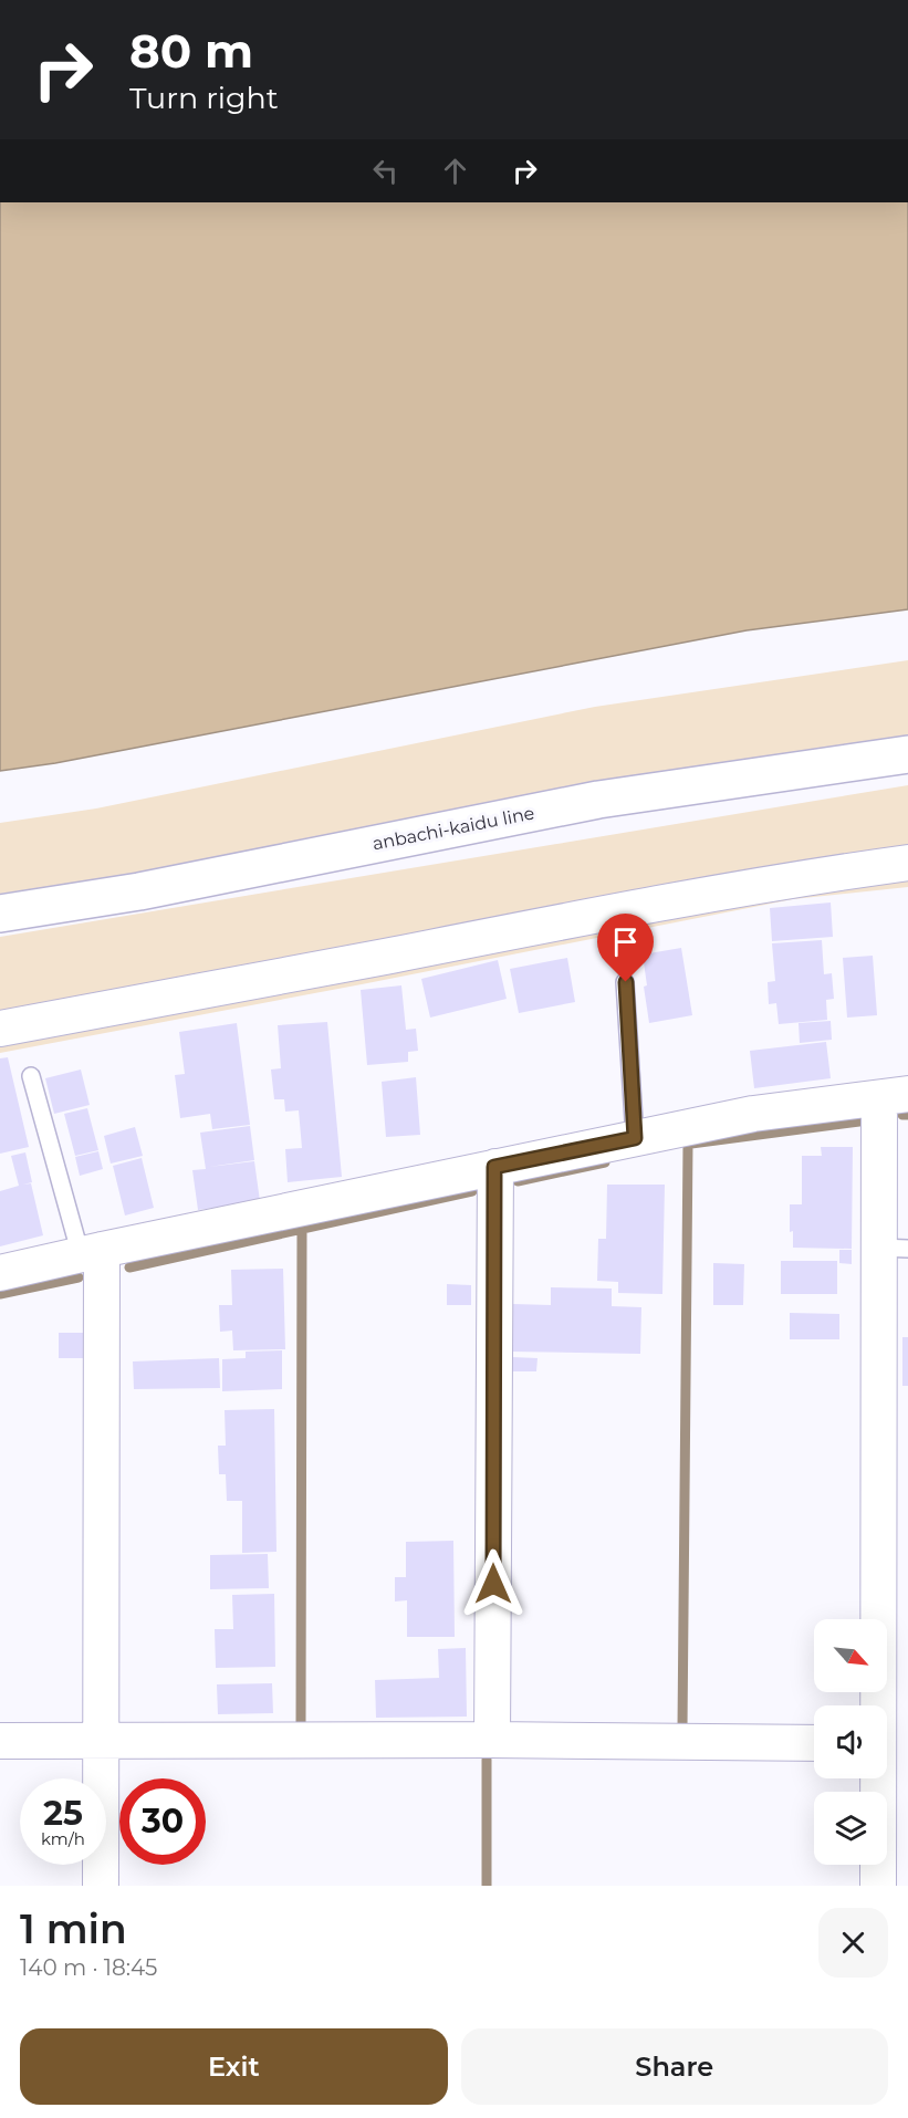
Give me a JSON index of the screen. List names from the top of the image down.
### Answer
{
  "streets": {
    "main road": ["anbachi-kaidu line"]
  },
  "north": "bottom right",
  "page": {
    "turn": ["80 m", "Turn right"],
    "speed": "25 km/h",
    "limit": "30",
    "heading": ["1 min", "140 m · 18:45"],
    "buttons": ["Exit", "Share"]
  }
}
